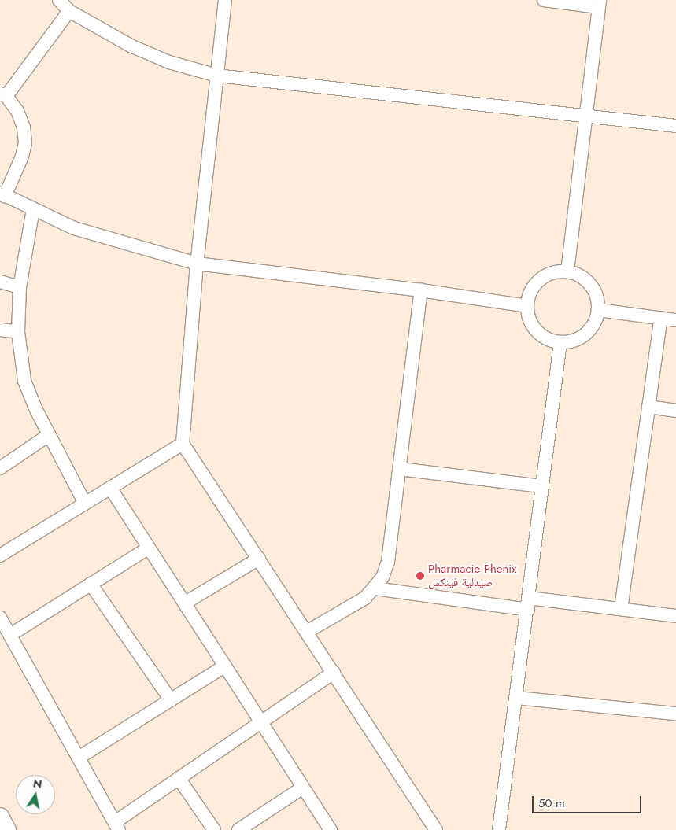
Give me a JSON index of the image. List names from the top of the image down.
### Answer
{
  "places": ["Pharmacie Phenix صيدلية فينكس"],
  "scale_bar": "50 m",
  "north": "top"
}
